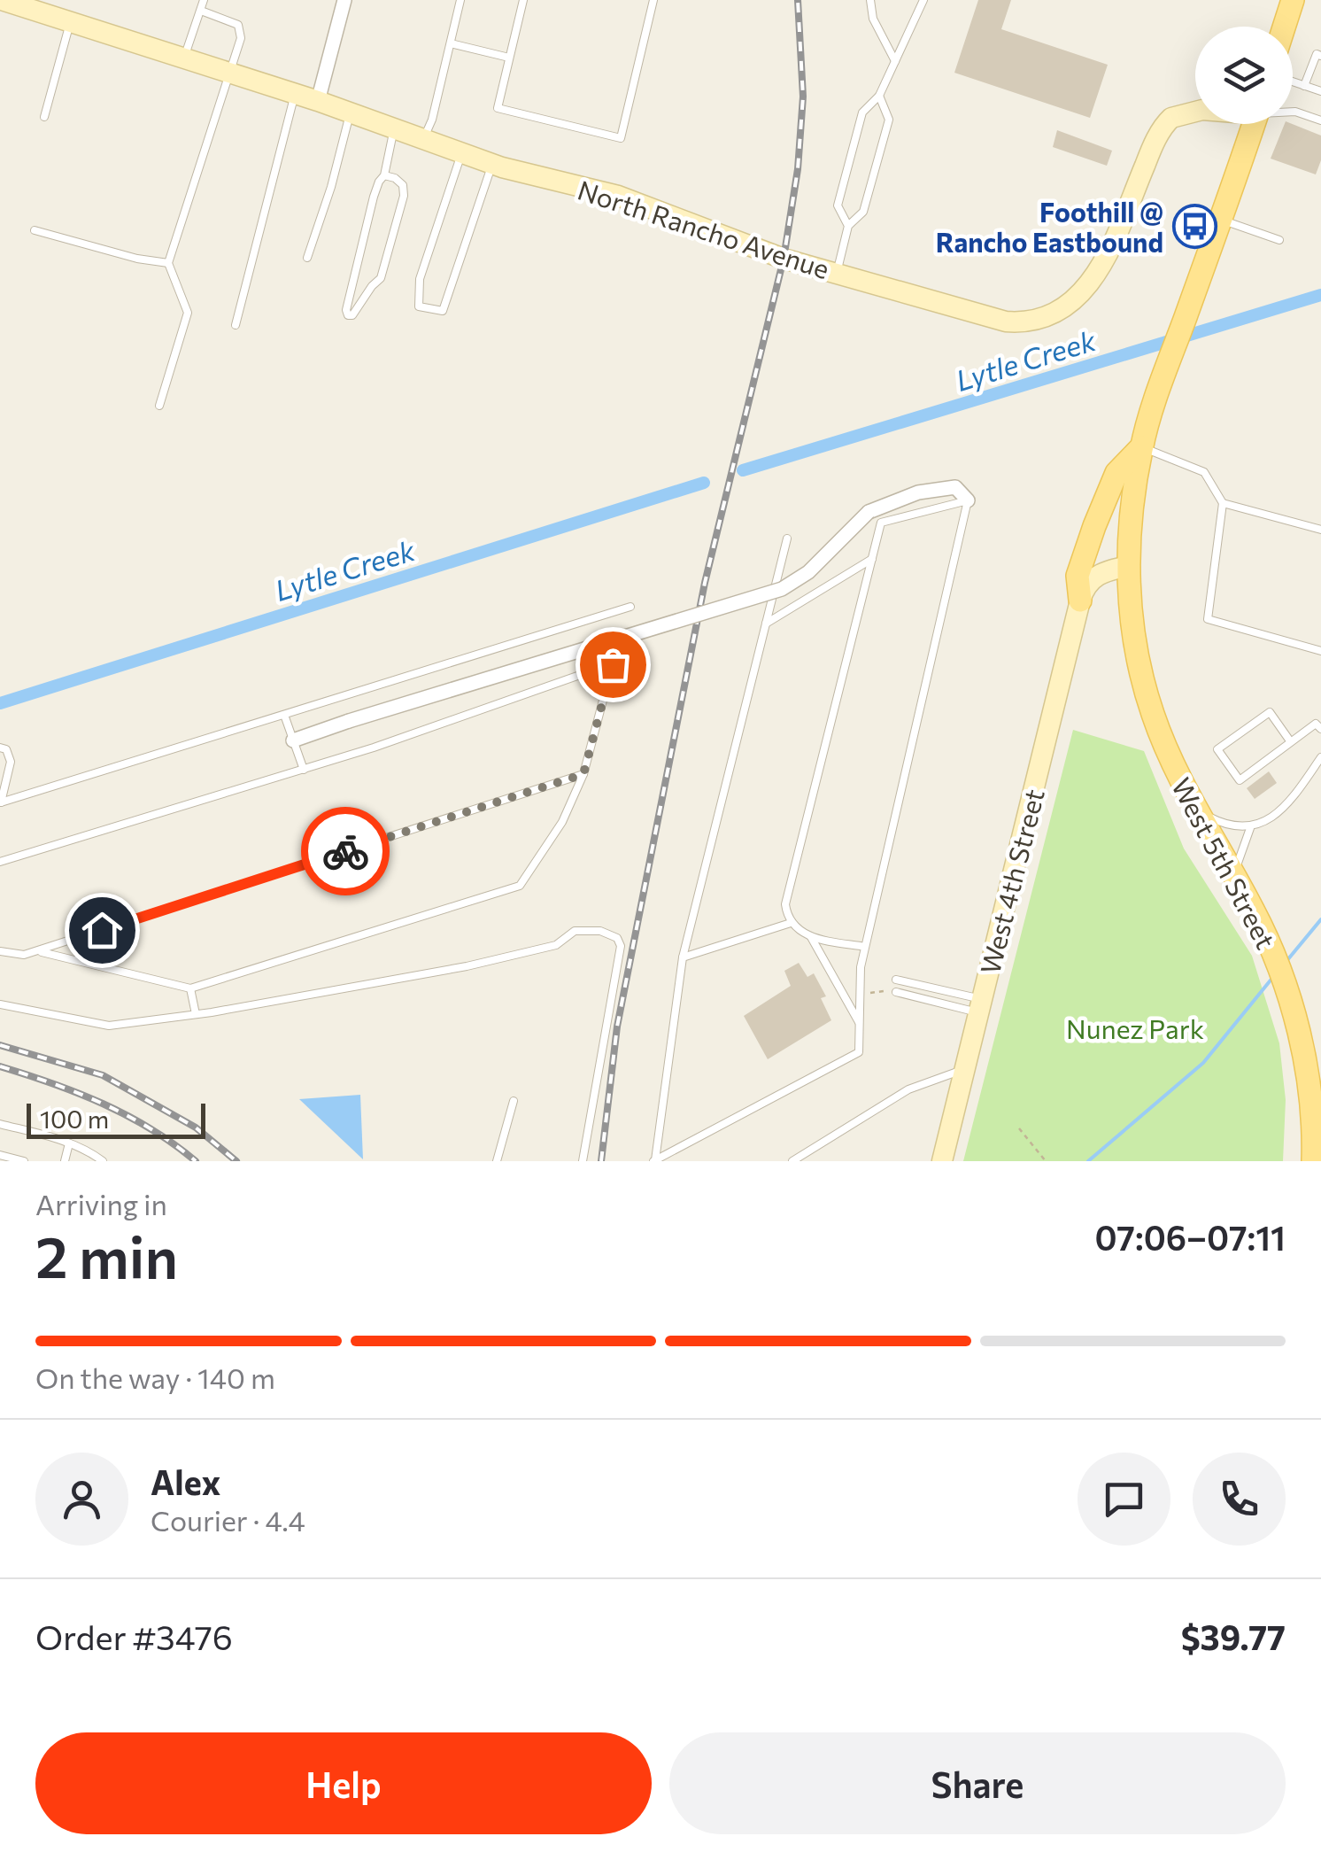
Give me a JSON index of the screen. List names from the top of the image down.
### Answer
{
  "streets": {
    "main road": ["West 5th Street"],
    "street": ["North Rancho Avenue", "West 4th Street"]
  },
  "water": ["Lytle Creek"],
  "parks": ["Nunez Park"],
  "places": {
    "bus stop": ["Foothill @ Rancho Eastbound"]
  },
  "scale_bar": "100 m",
  "page": {
    "scale": "100 m",
    "heading": ["2 min", "Arriving in", "07:06–07:11"],
    "panel": [
      "Alex",
      "Courier · 4.4",
      "Order #3476",
      "$39.77"
    ],
    "bar": "On the way · 140 m",
    "buttons": ["Help", "Share"]
  }
}
